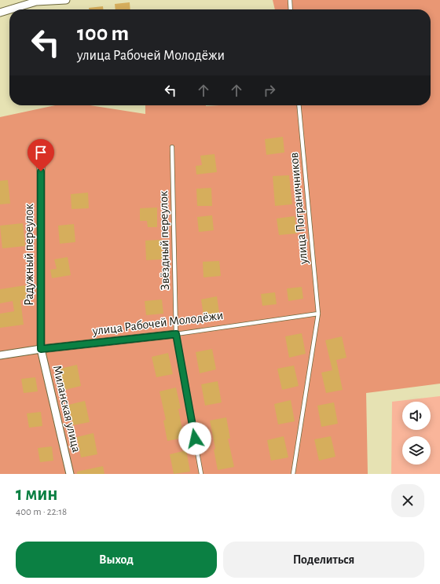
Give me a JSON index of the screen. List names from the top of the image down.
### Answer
{
  "streets": {
    "street": ["Радужный переулок", "улица Рабочей Молодёжи", "Миланская улица"],
    "lane": ["улица Пограничников", "Звёздный переулок"]
  },
  "crossings": [
    ["улица Пограничников", "улица Рабочей Молодёжи"],
    ["Звёздный переулок", "улица Рабочей Молодёжи"],
    ["Радужный переулок", "улица Рабочей Молодёжи"],
    ["Радужный переулок", "Миланская улица"],
    ["улица Рабочей Молодёжи", "Миланская улица"]
  ],
  "page": {
    "turn": ["100 m", "улица Рабочей Молодёжи"],
    "heading": ["1 мин", "400 m · 22:18"],
    "buttons": ["Выход", "Поделиться"]
  }
}
